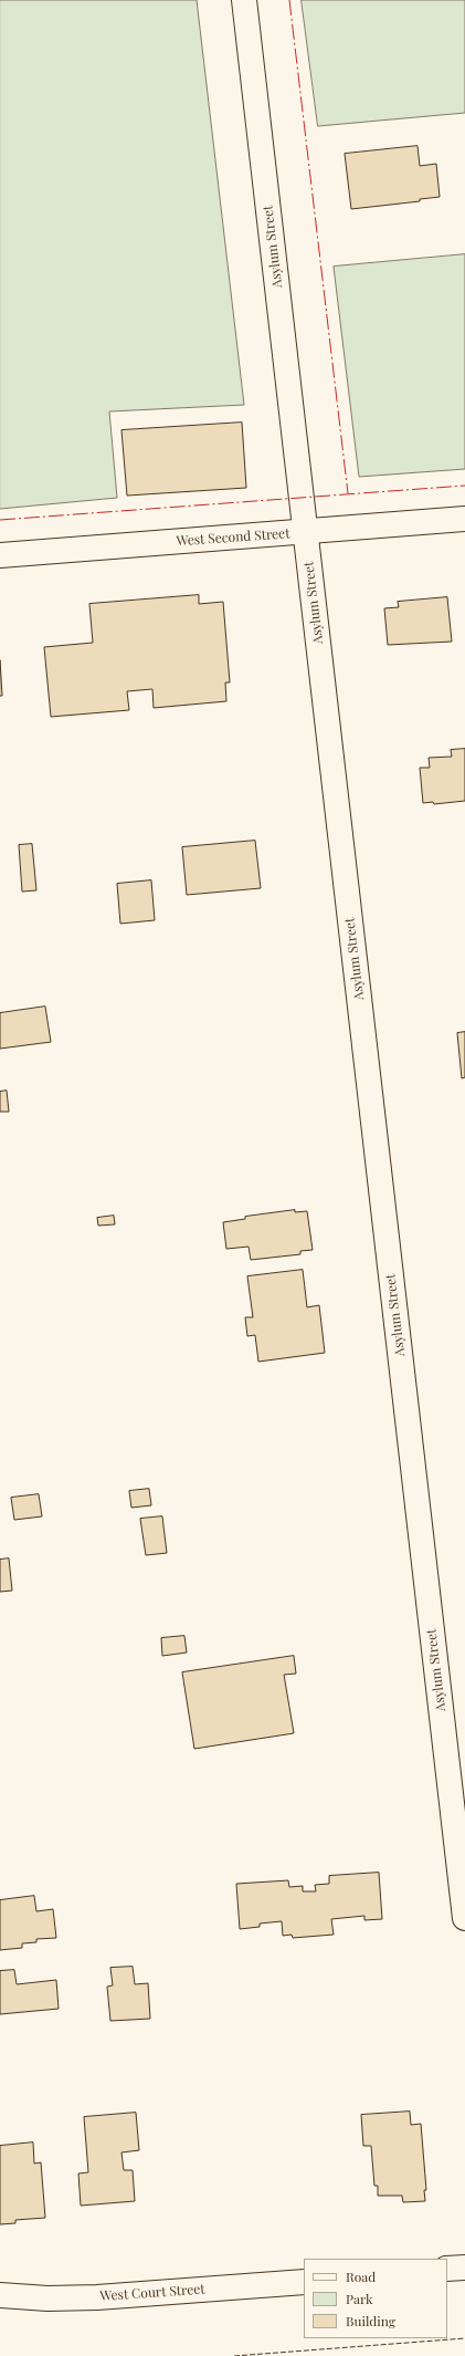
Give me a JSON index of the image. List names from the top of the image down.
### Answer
{
  "streets": {
    "street": ["Asylum Street", "West Second Street", "West Court Street"]
  },
  "crossings": [
    ["Asylum Street", "West Second Street"]
  ],
  "legend": ["Road", "Park", "Building"]
}
